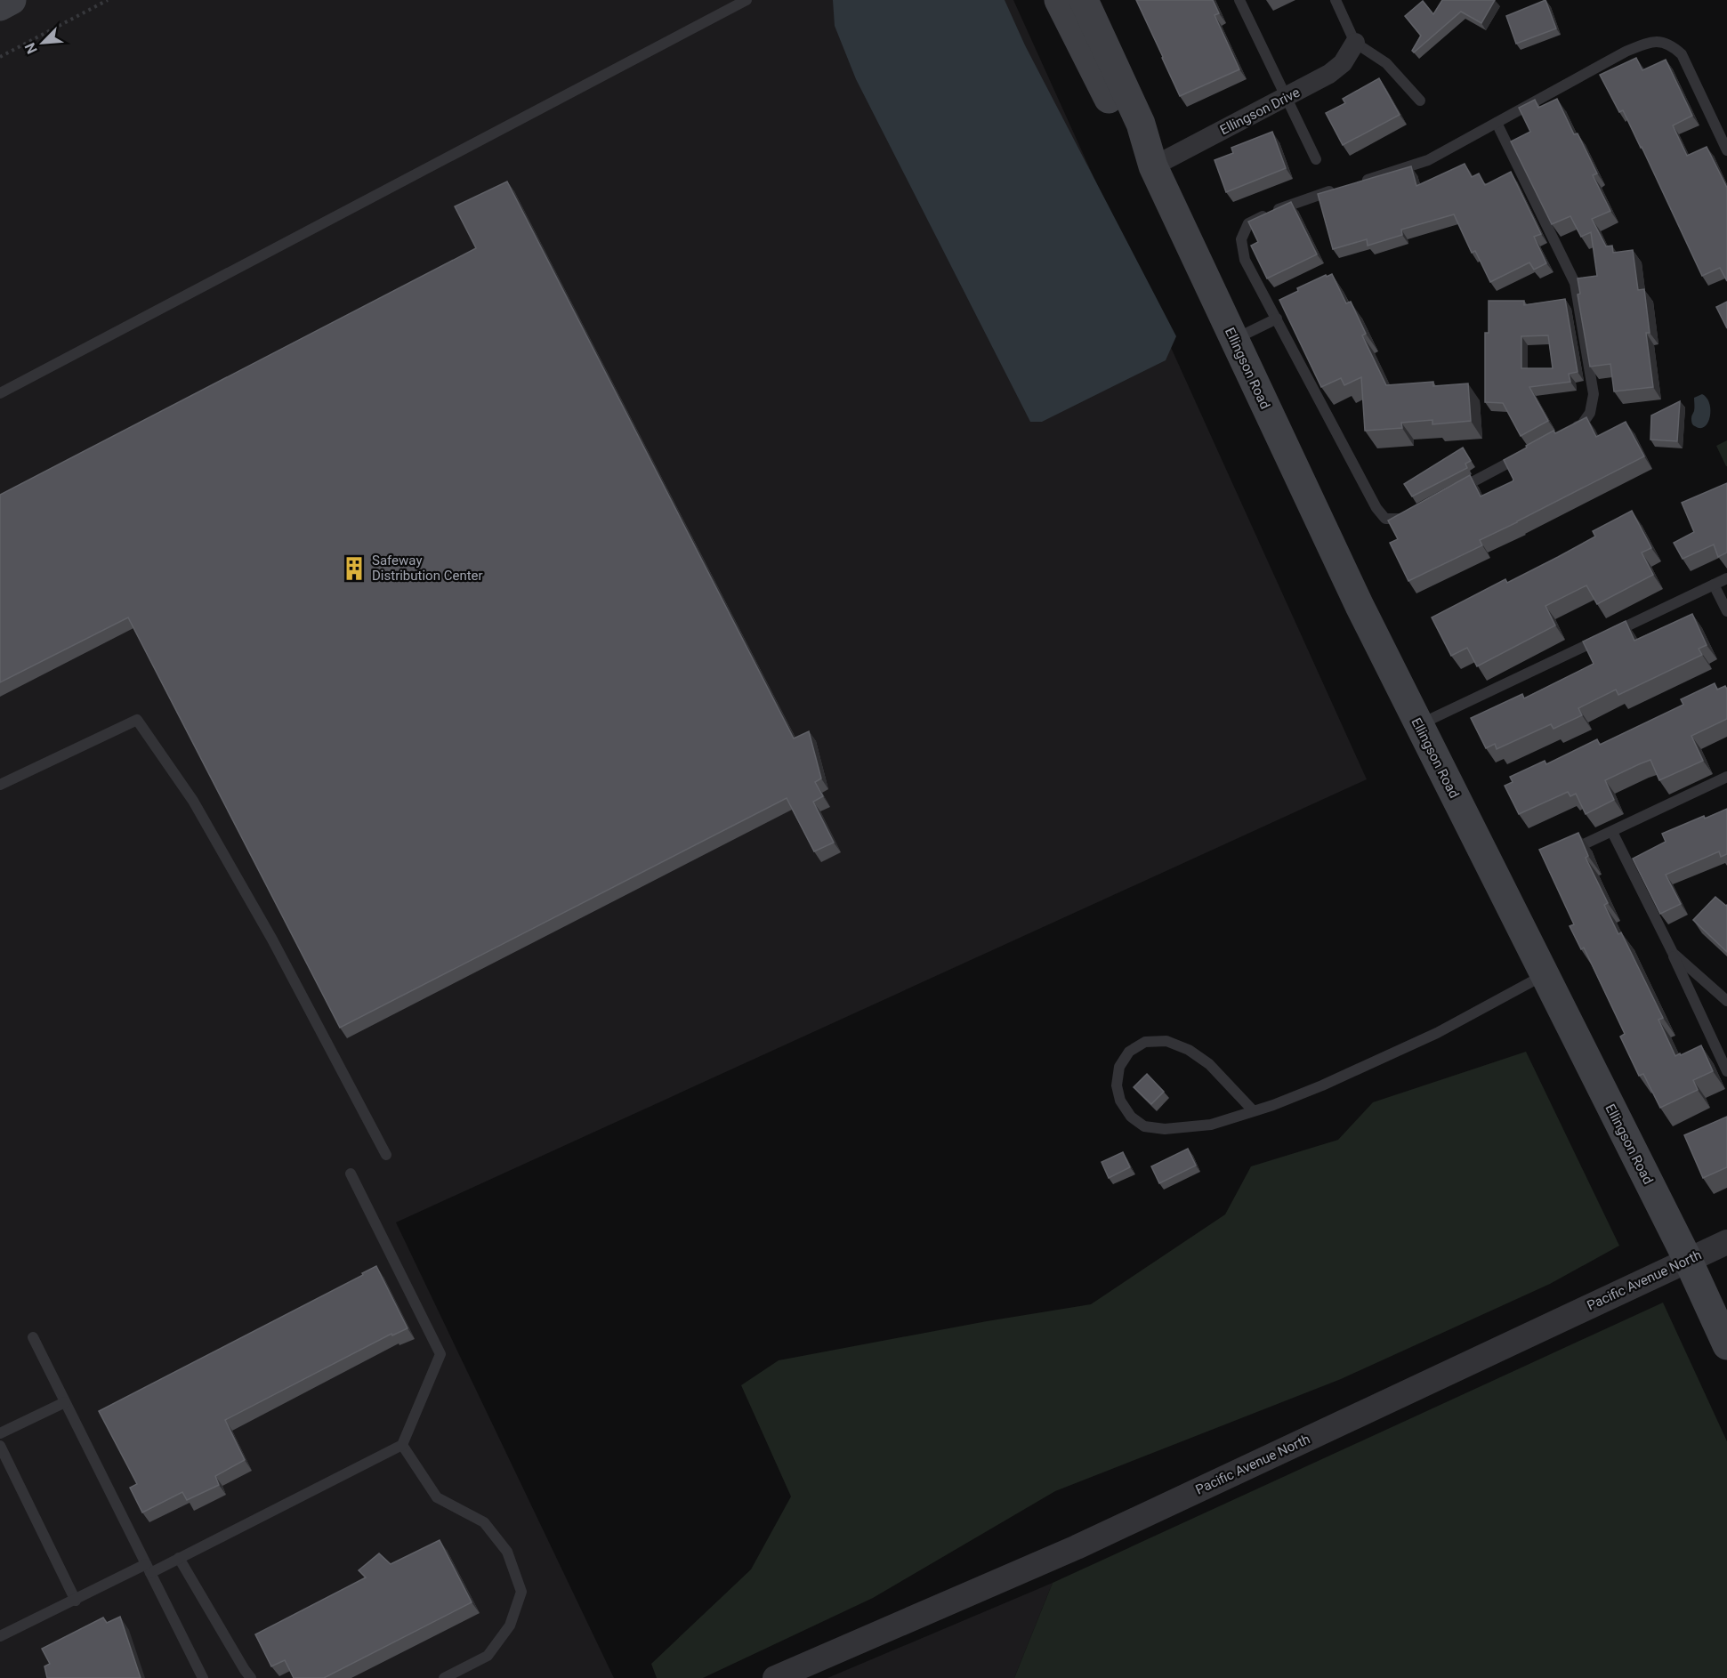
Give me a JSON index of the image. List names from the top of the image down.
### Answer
{
  "streets": {
    "main road": ["Ellingson Road"],
    "street": ["Ellingson Drive", "Pacific Avenue North"]
  },
  "crossings": [
    ["Ellingson Drive", "Ellingson Road"],
    ["Ellingson Road", "Pacific Avenue North"]
  ],
  "places": {
    "building": ["Safeway Distribution Center"]
  },
  "north": "bottom left"
}
